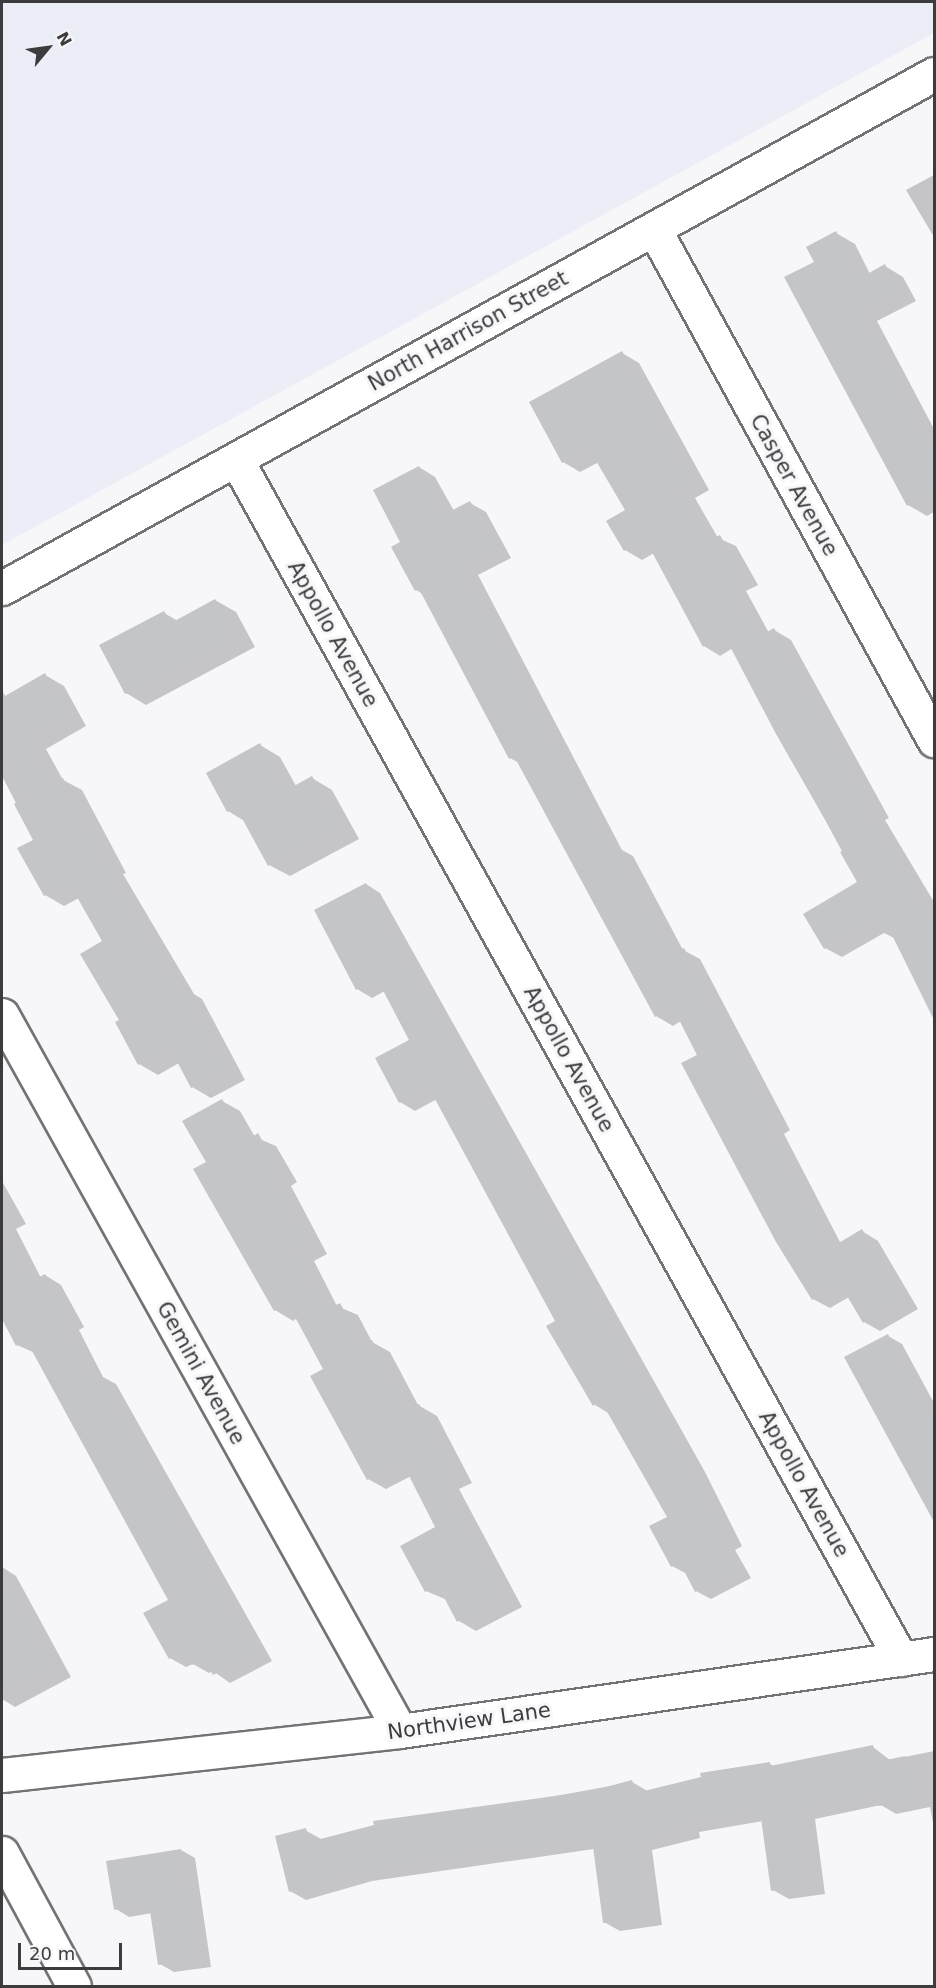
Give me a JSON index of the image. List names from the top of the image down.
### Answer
{
  "streets": {
    "street": [
      "North Harrison Street",
      "Casper Avenue",
      "Appollo Avenue",
      "Gemini Avenue",
      "Northview Lane"
    ]
  },
  "crossings": [
    ["North Harrison Street", "Casper Avenue"],
    ["North Harrison Street", "Appollo Avenue"],
    ["Appollo Avenue", "Northview Lane"],
    ["Gemini Avenue", "Northview Lane"]
  ],
  "scale_bar": "20 m",
  "north": "top right"
}
